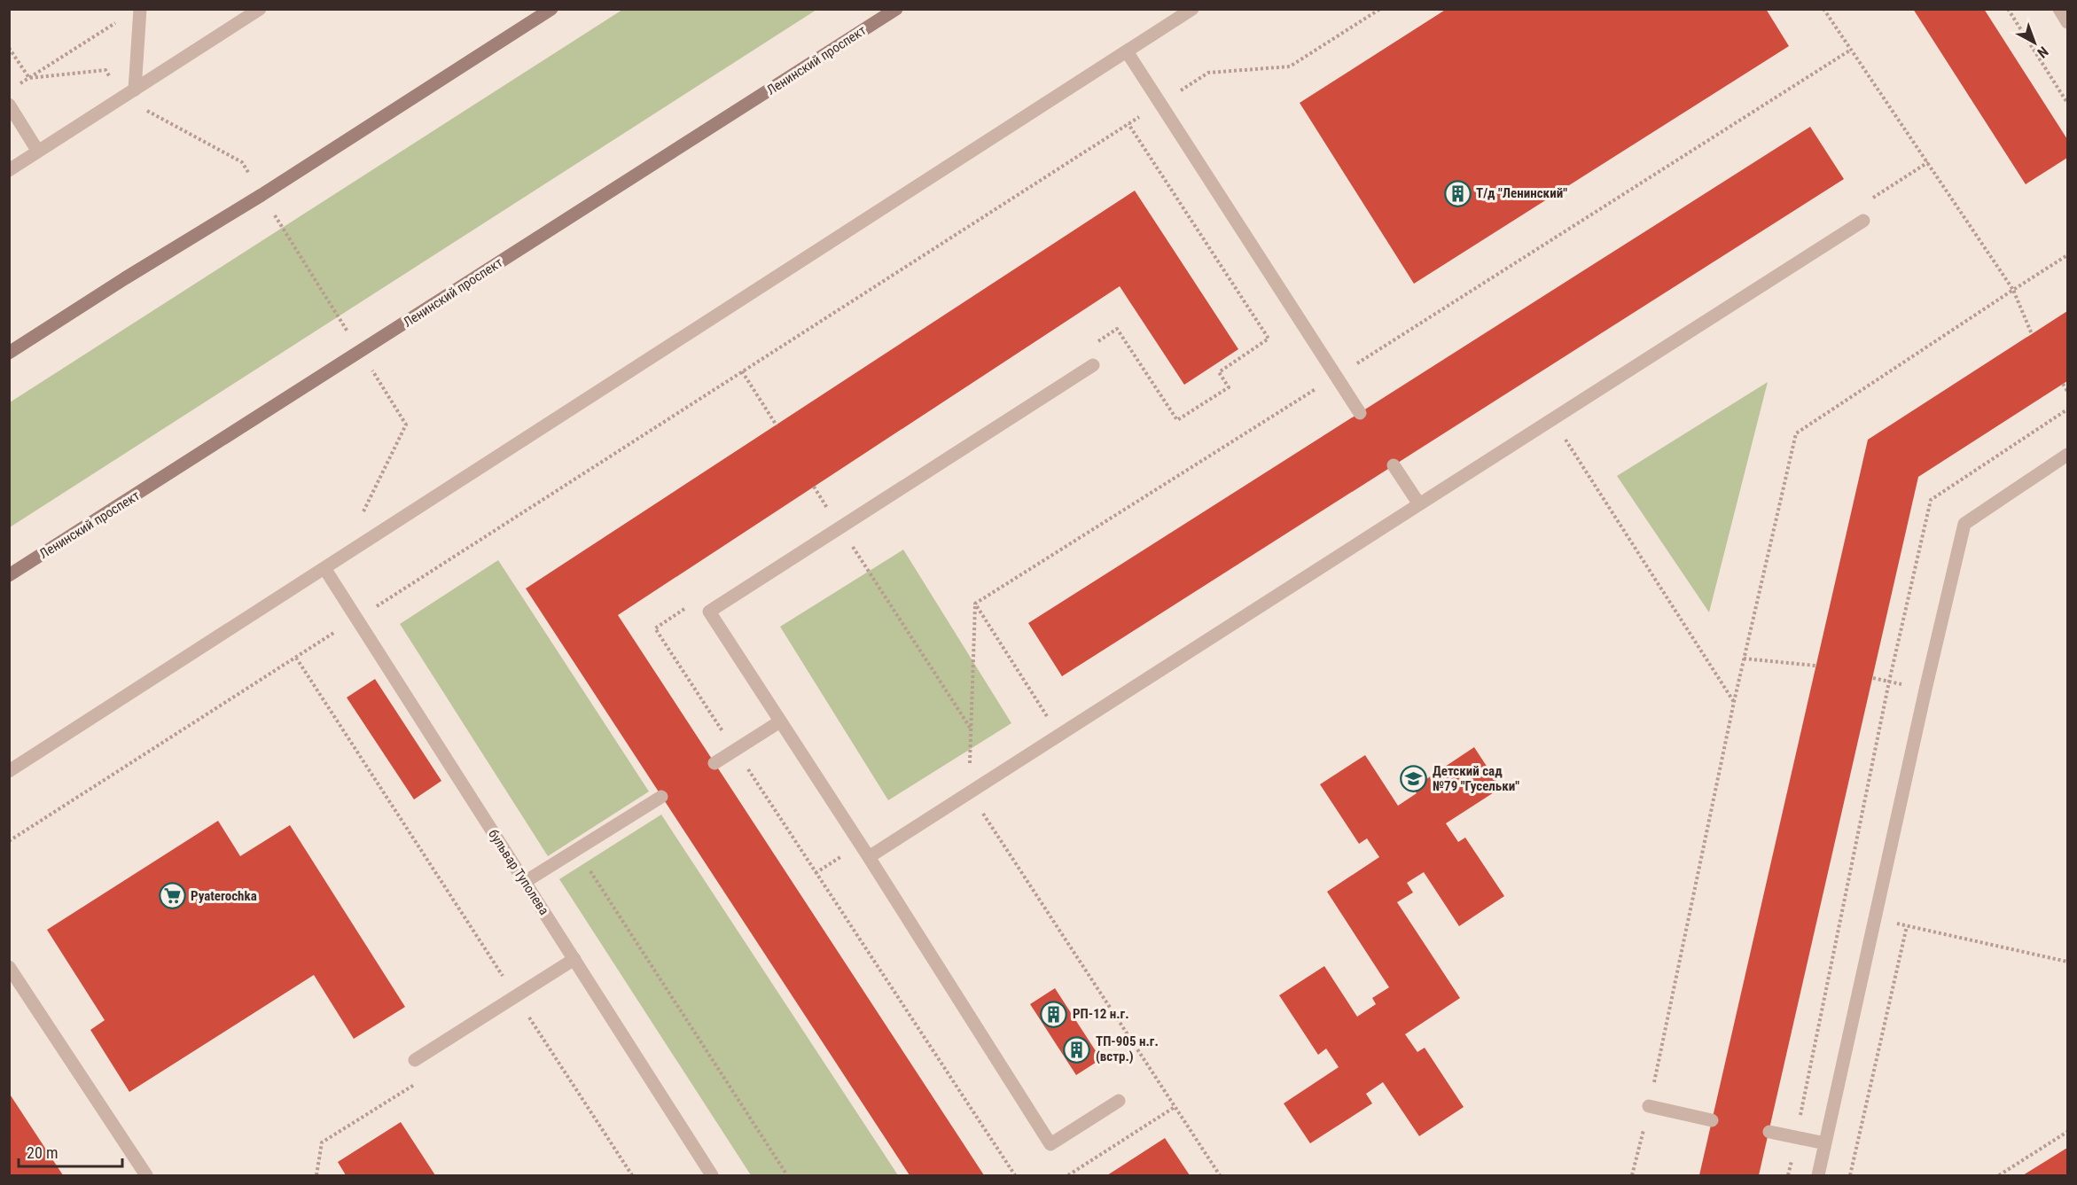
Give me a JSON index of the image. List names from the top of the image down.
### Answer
{
  "streets": {
    "main road": ["Ленинский проспект"],
    "street": ["бульвар Туполева"]
  },
  "places": {
    "building": ["Т/д \"Ленинский\"", "РП-12 н.г.", "ТП-905 н.г. (встр.)"],
    "school or university": ["Детский сад №79 \"Гусельки\""],
    "supermarket": ["Pyaterochka"]
  },
  "scale_bar": "20 m",
  "north": "bottom right"
}
